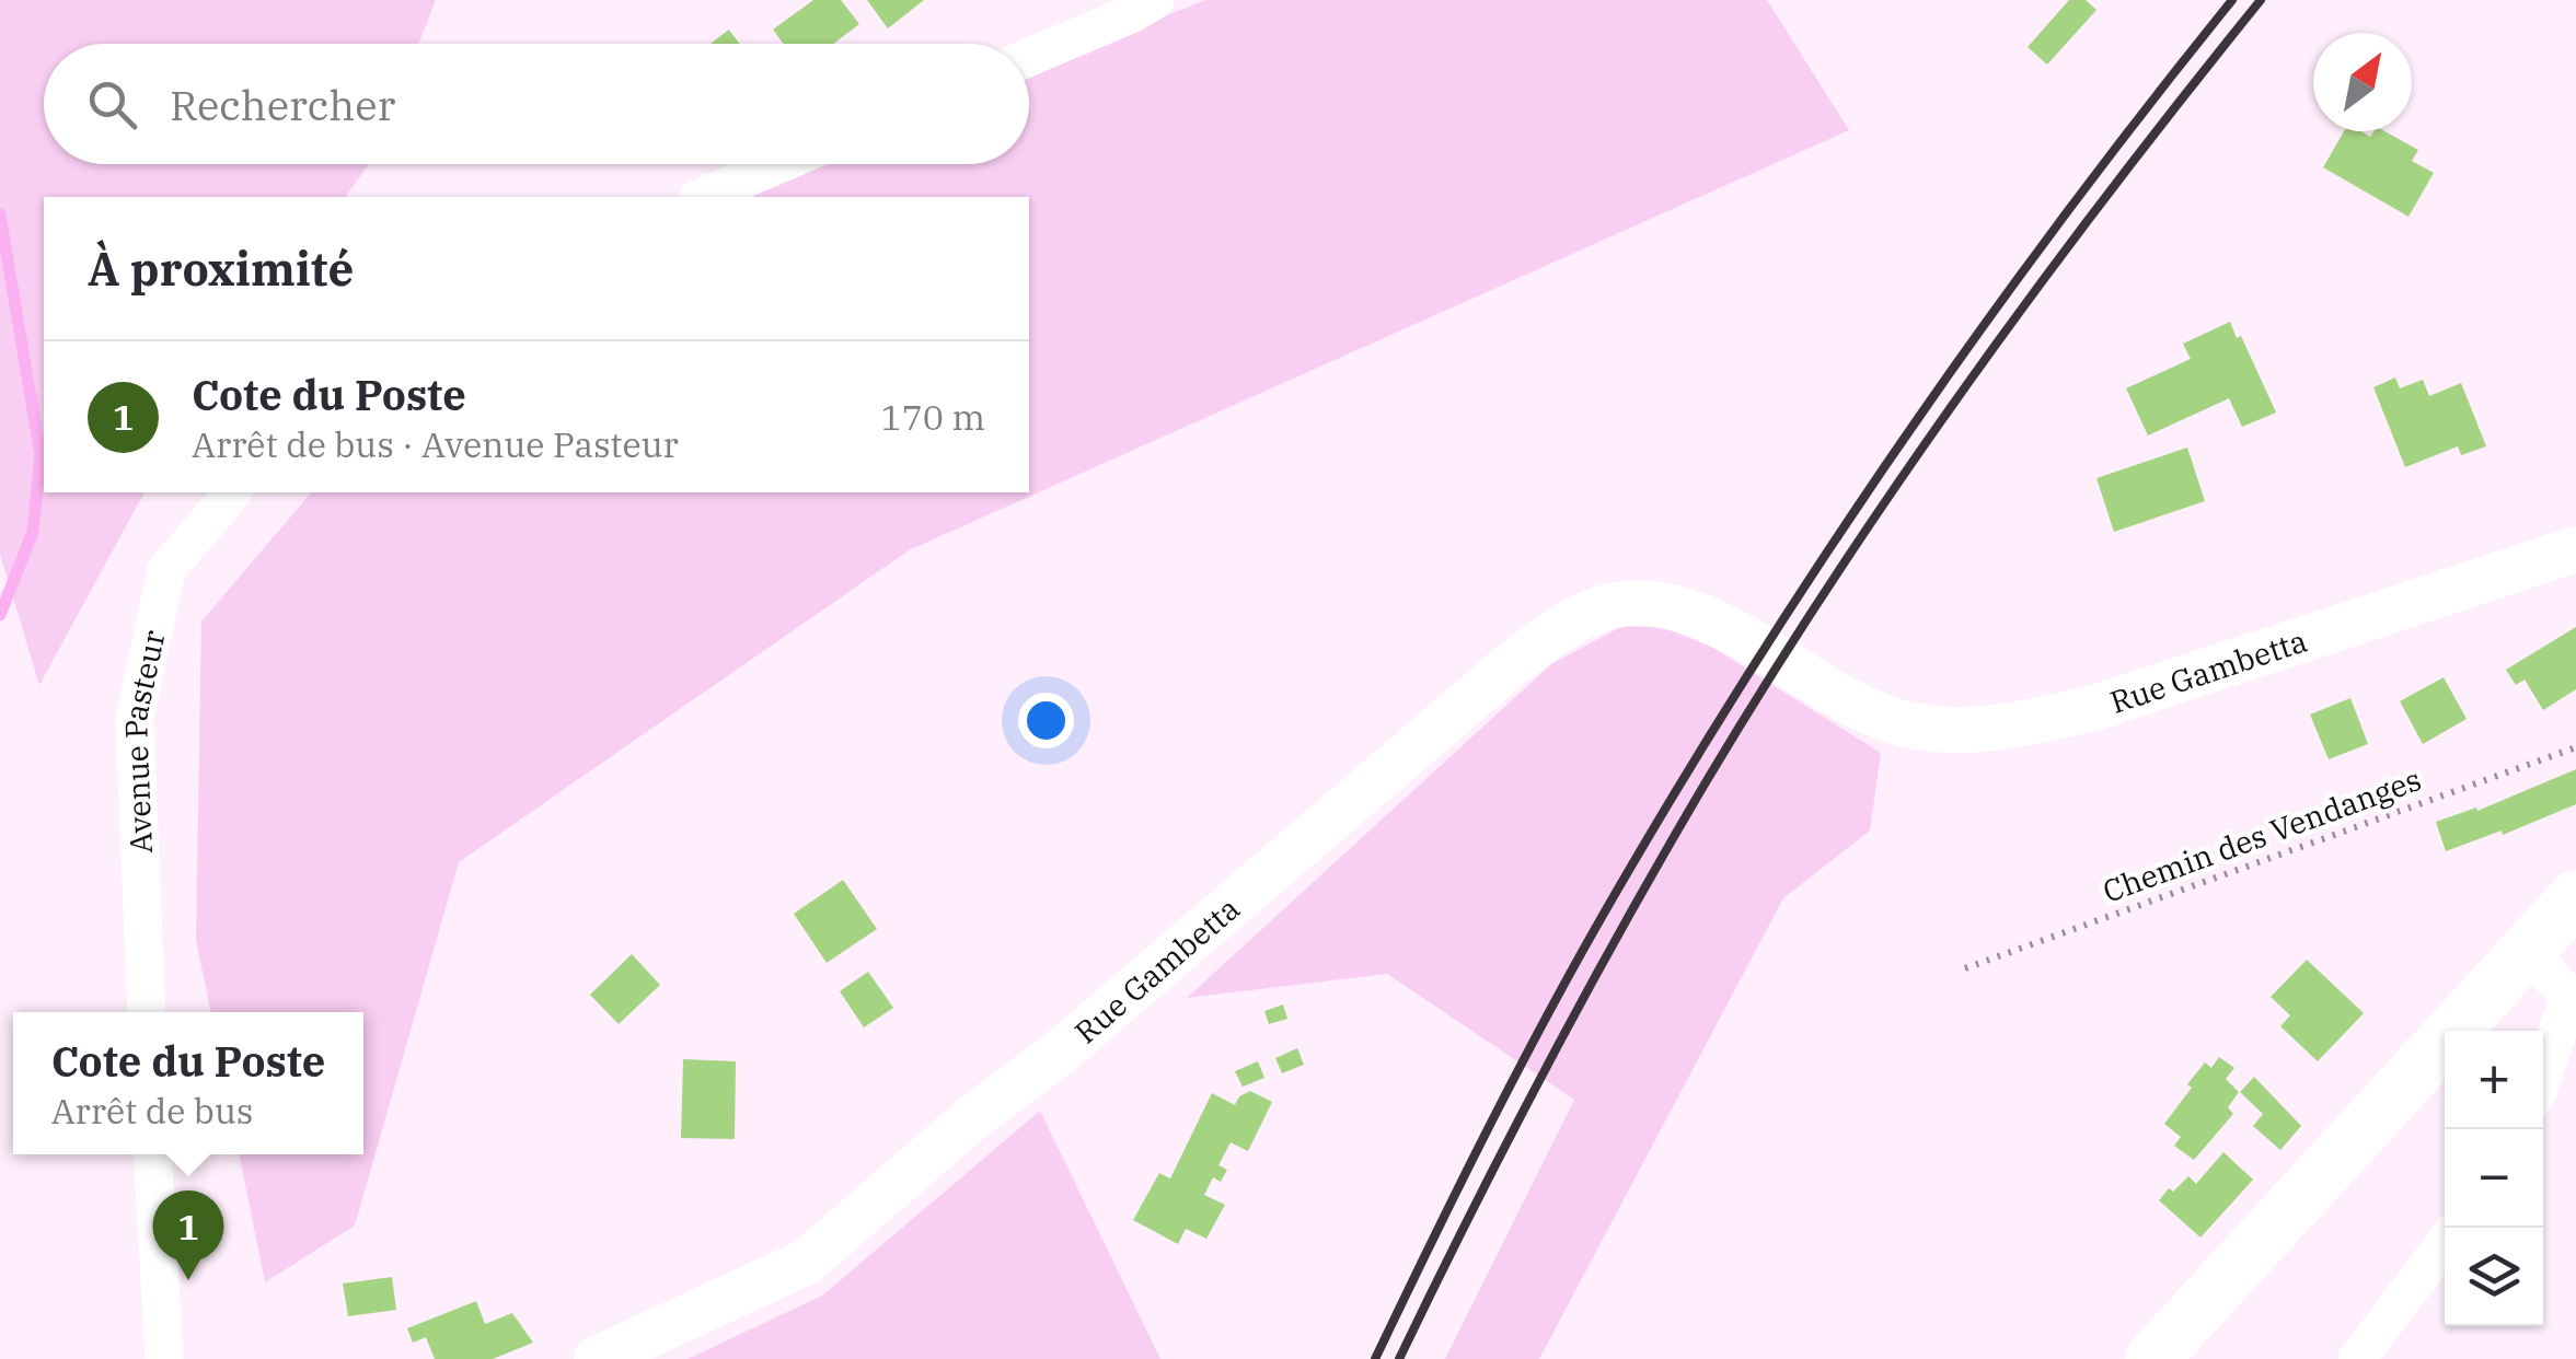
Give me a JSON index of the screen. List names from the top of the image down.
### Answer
{
  "streets": {
    "street": ["Rue Gambetta", "Avenue Pasteur"],
    "path": ["Chemin des Vendanges"]
  },
  "north": "top right",
  "page": {
    "search": "Rechercher",
    "heading": "À proximité",
    "list": [
      {
        "mark": "1",
        "name": "Cote du Poste",
        "note": "Arrêt de bus · Avenue Pasteur",
        "value": "170 m"
      }
    ],
    "popup": ["Cote du Poste", "Arrêt de bus"],
    "map_buttons": ["+", "−"],
    "pins": "1"
  }
}
